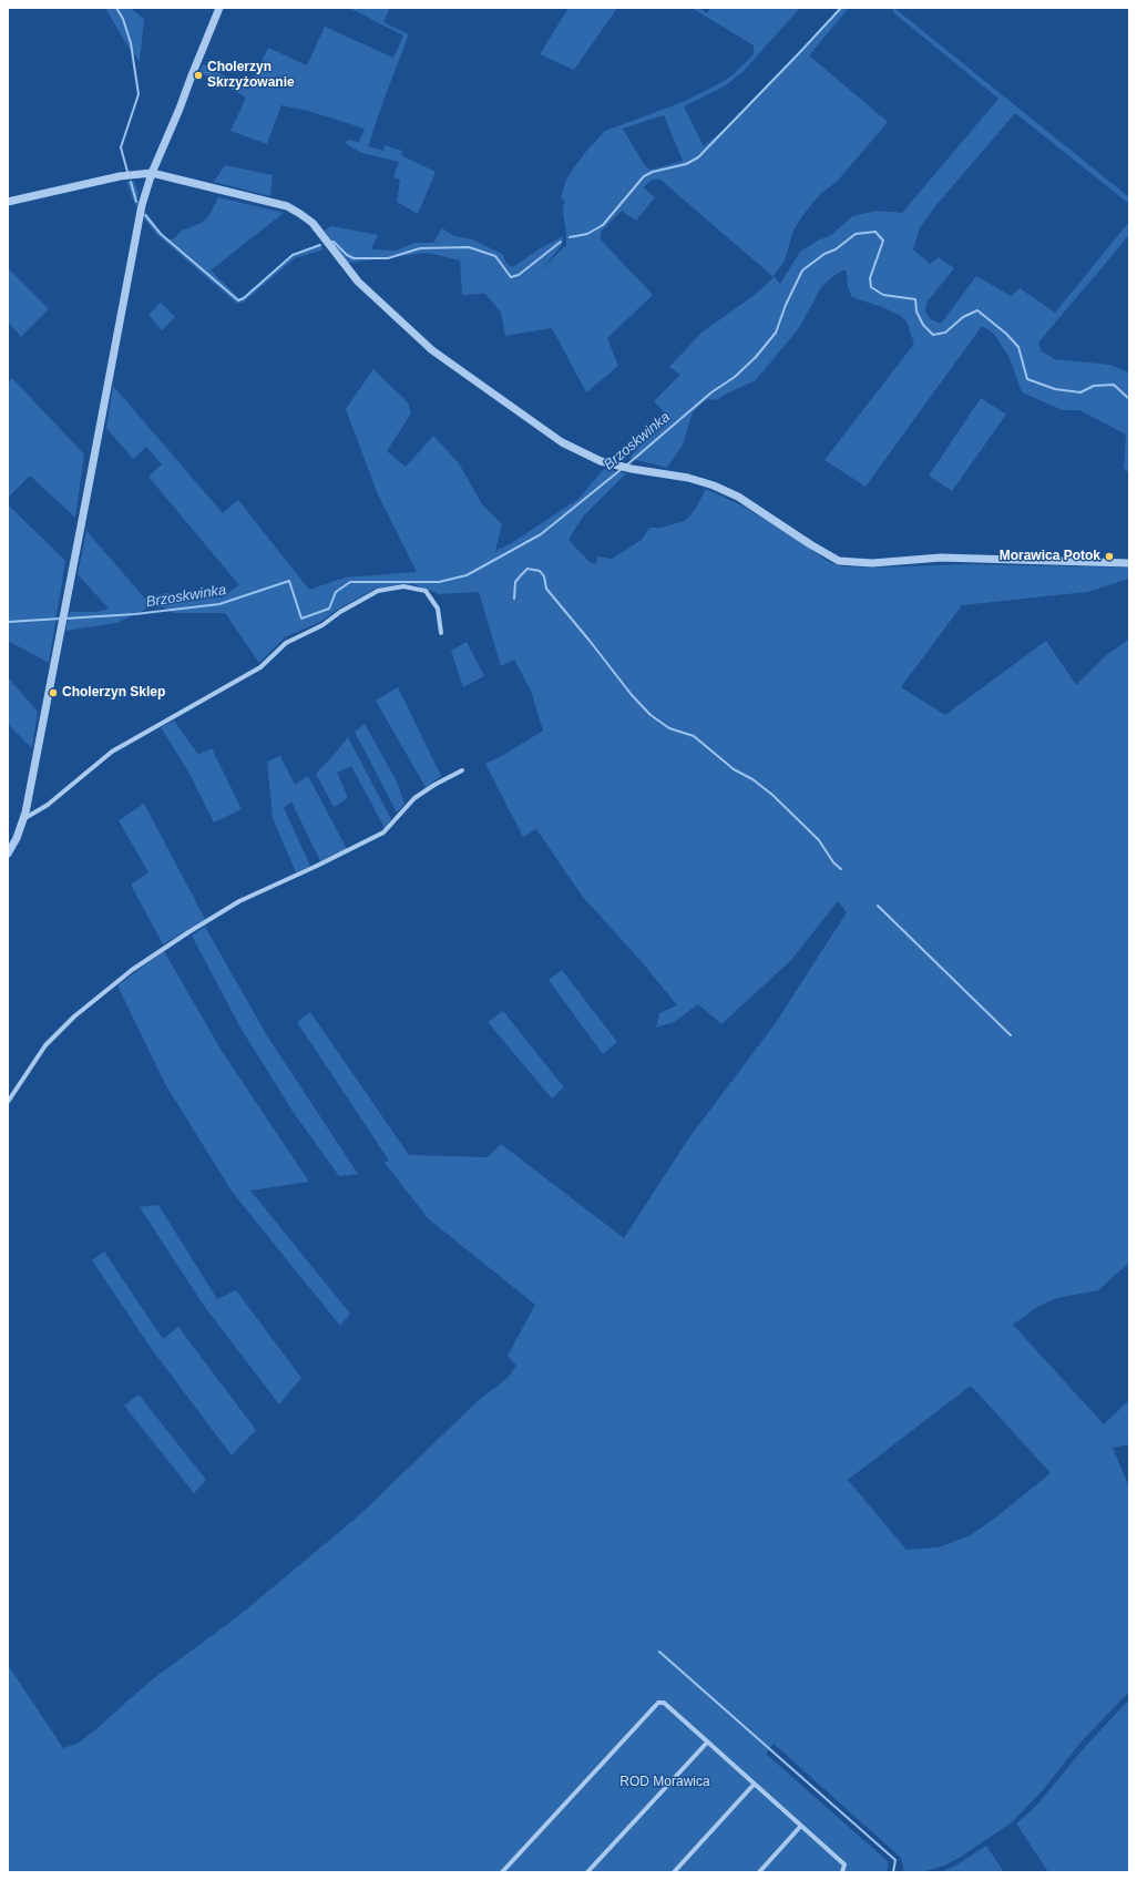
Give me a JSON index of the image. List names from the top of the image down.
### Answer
{
  "water": ["Brzoskwinka"],
  "parks": ["ROD Morawica"],
  "places": ["Cholerzyn Skrzyżowanie", "Morawica Potok", "Cholerzyn Sklep"]
}
